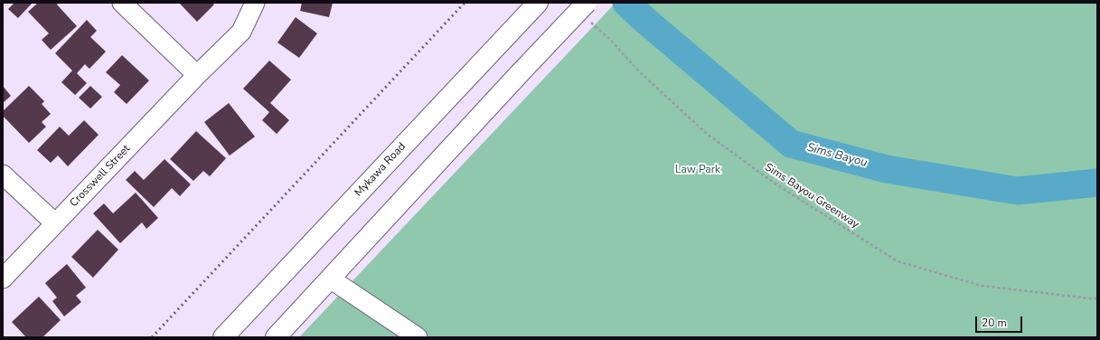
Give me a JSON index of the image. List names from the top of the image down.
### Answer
{
  "streets": {
    "main road": ["Mykawa Road"],
    "street": ["Crosswell Street"],
    "path": ["Sims Bayou Greenway"]
  },
  "water": ["Sims Bayou"],
  "parks": ["Law Park"],
  "scale_bar": "20 m"
}
